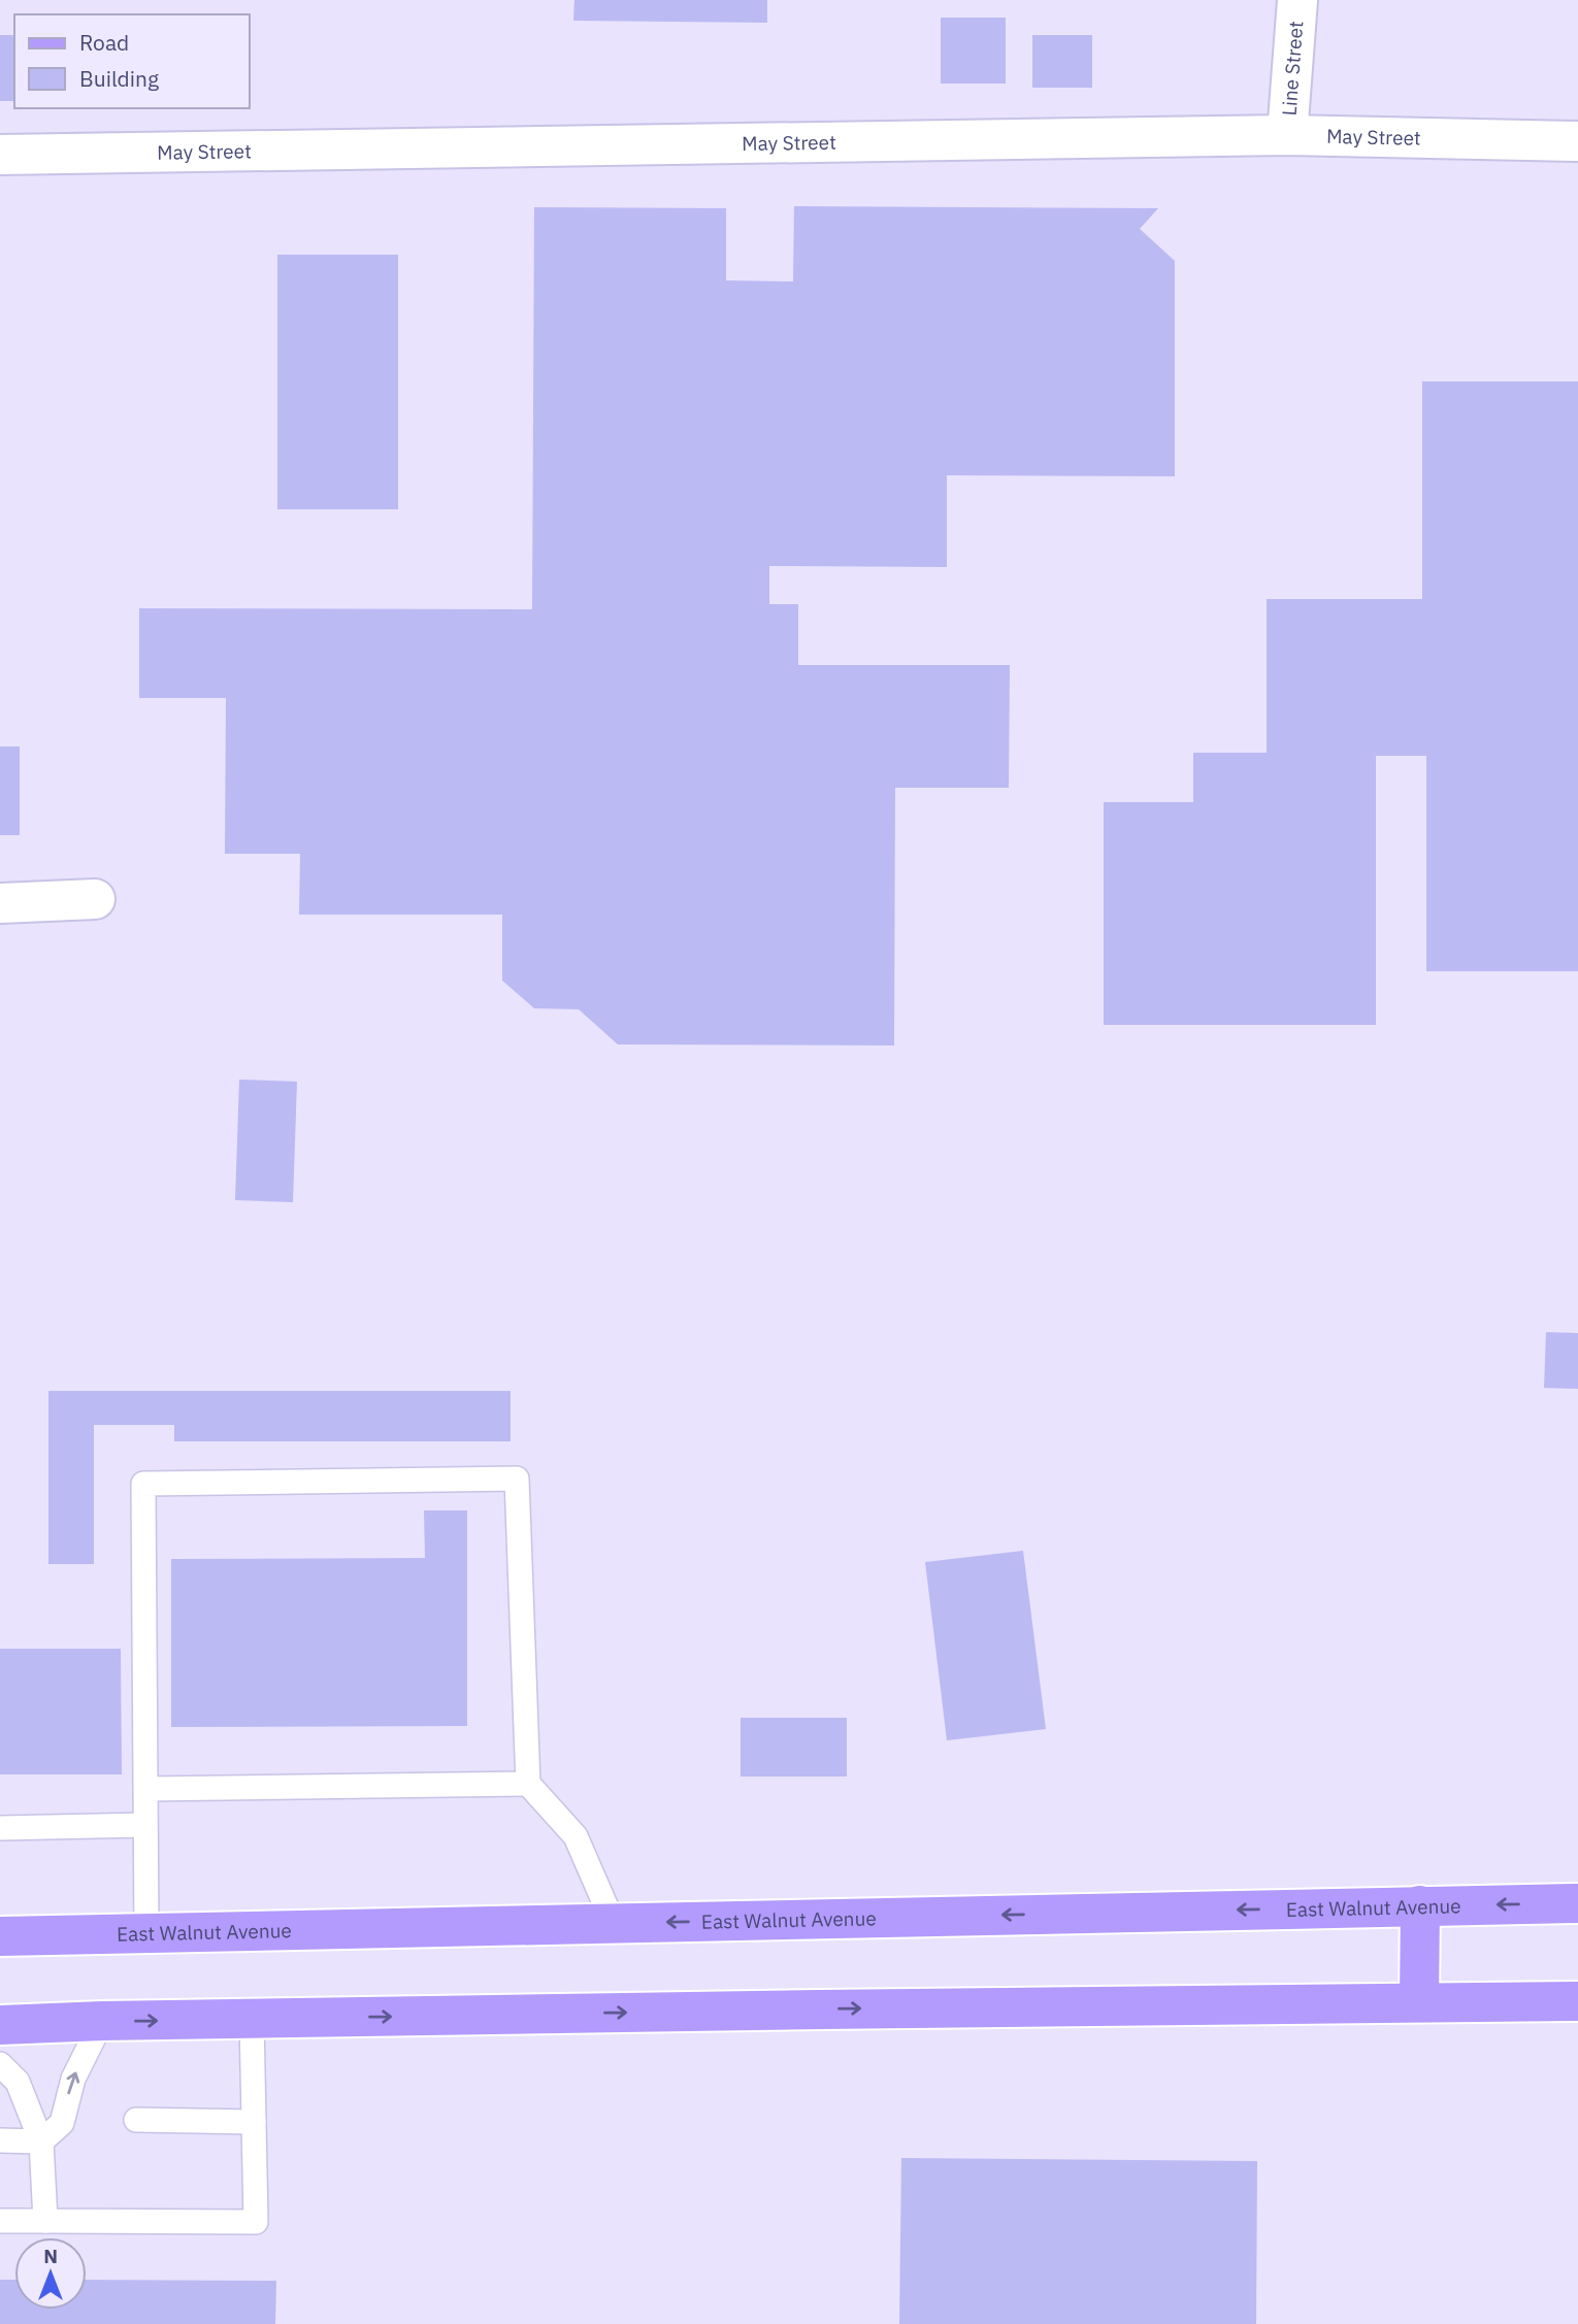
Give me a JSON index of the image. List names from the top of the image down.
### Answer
{
  "streets": {
    "main road": ["East Walnut Avenue"],
    "street": ["Line Street", "May Street"]
  },
  "crossings": [
    ["Line Street", "May Street"]
  ],
  "legend": ["Road", "Building"],
  "north": "top"
}
